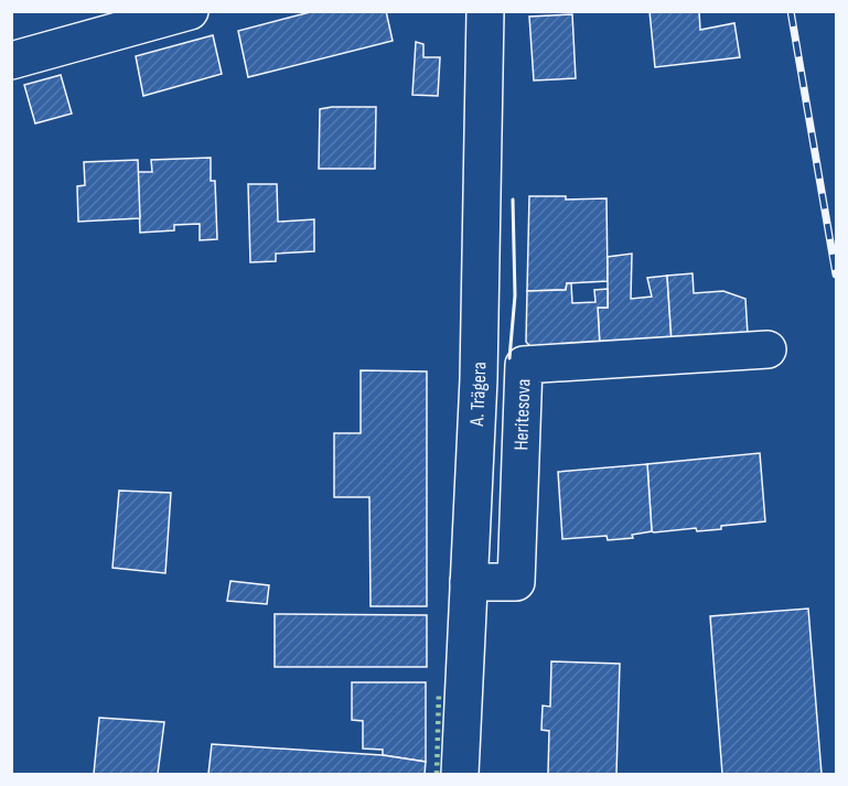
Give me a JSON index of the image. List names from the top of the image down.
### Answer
{
  "streets": {
    "street": ["A. Trägera", "Heritesova"]
  },
  "crossings": [
    ["A. Trägera", "Heritesova"]
  ]
}
